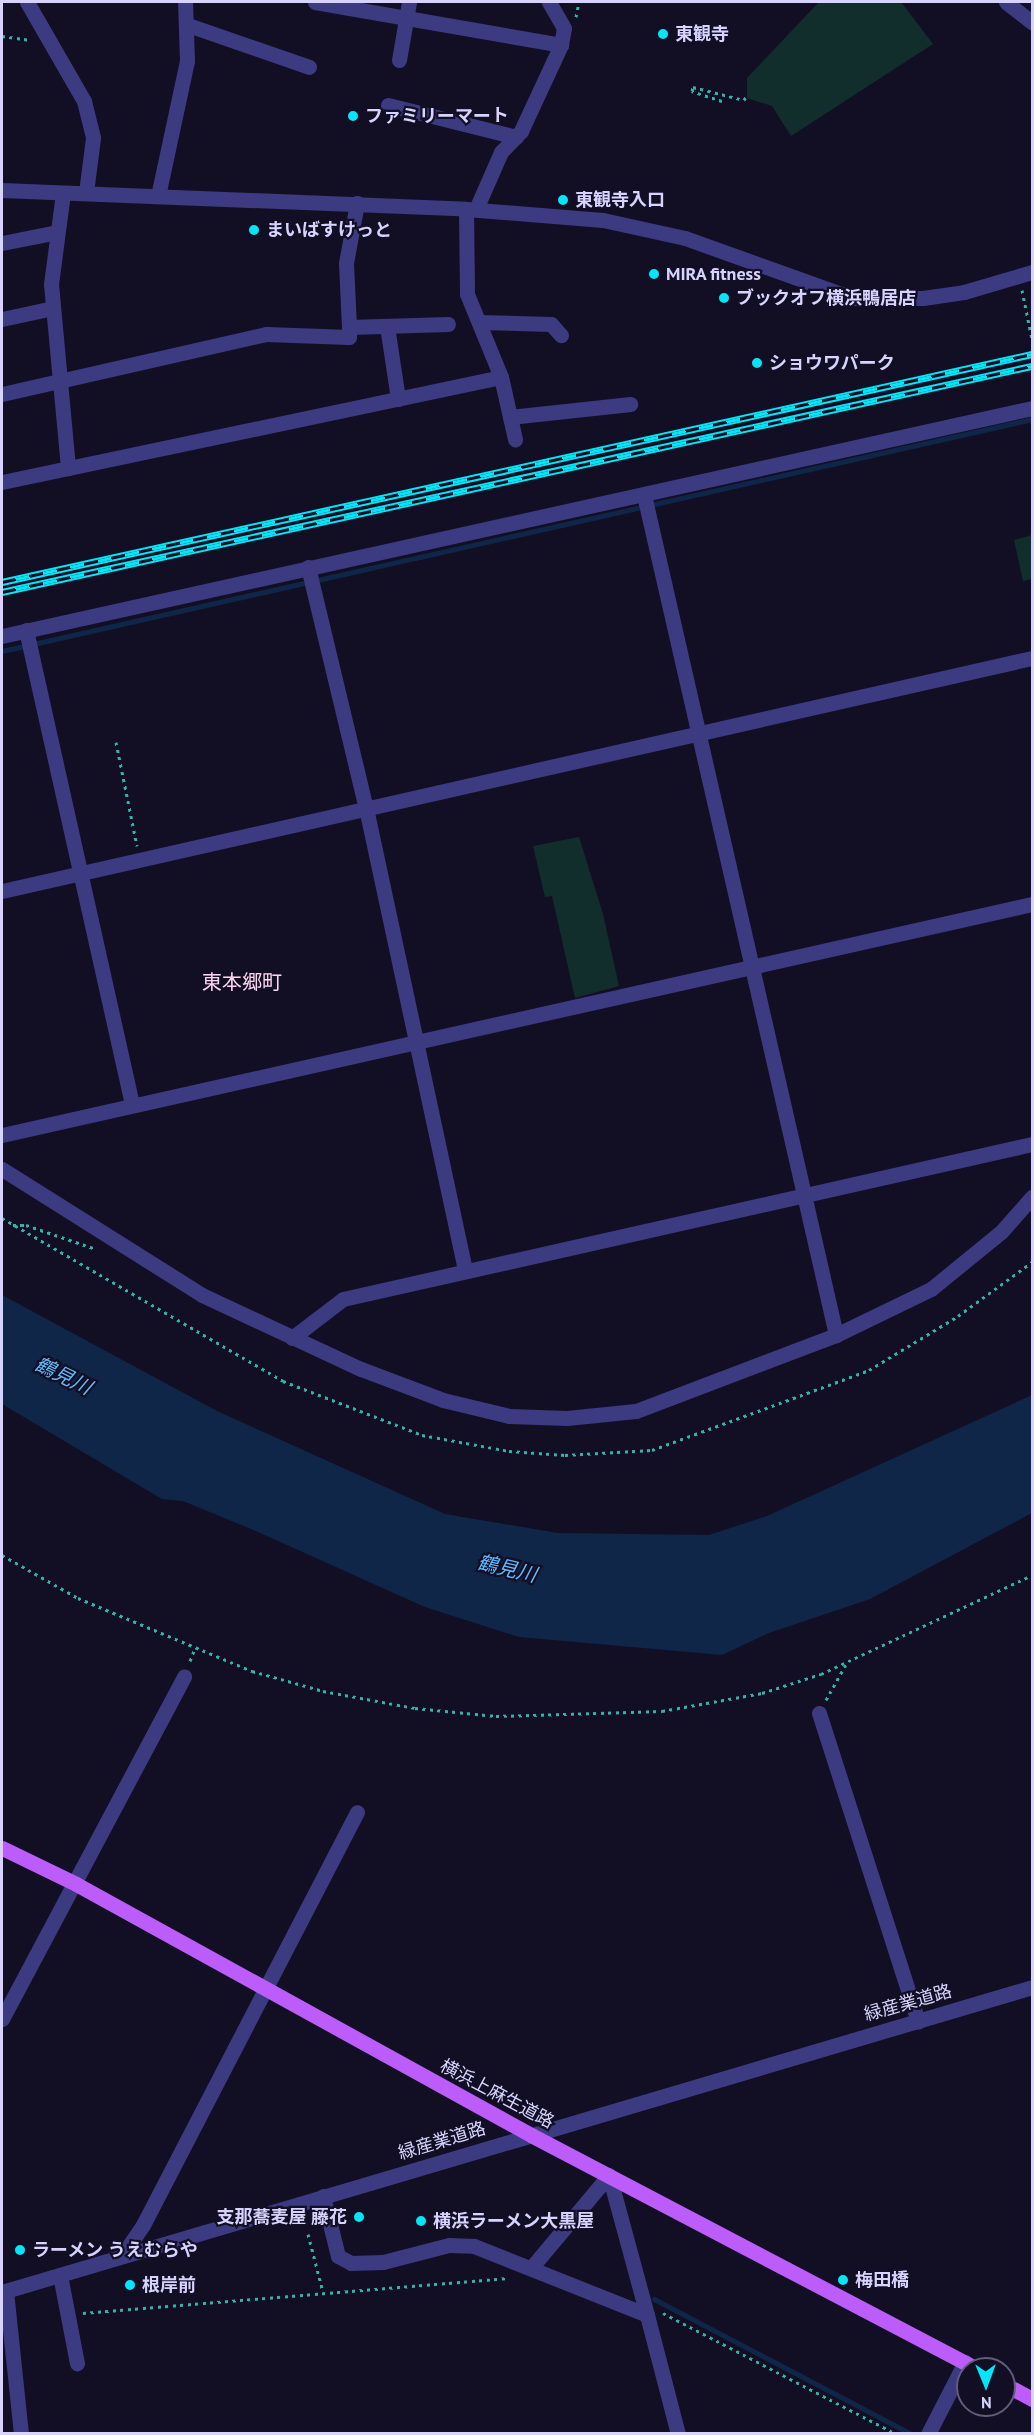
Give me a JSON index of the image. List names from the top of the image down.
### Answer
{
  "streets": {
    "main road": ["横浜上麻生道路"],
    "street": ["緑産業道路"]
  },
  "crossings": [
    ["緑産業道路", "横浜上麻生道路"]
  ],
  "districts": ["東本郷町"],
  "water": ["鶴見川"],
  "places": [
    "東観寺",
    "ファミリーマート",
    "東観寺入口",
    "まいばすけっと",
    "MIRA fitness",
    "ブックオフ横浜鴨居店",
    "ショウワパーク",
    "支那蕎麦屋 藤花",
    "横浜ラーメン大黒屋",
    "ラーメン うえむらや",
    "梅田橋",
    "根岸前"
  ],
  "north": "bottom"
}
